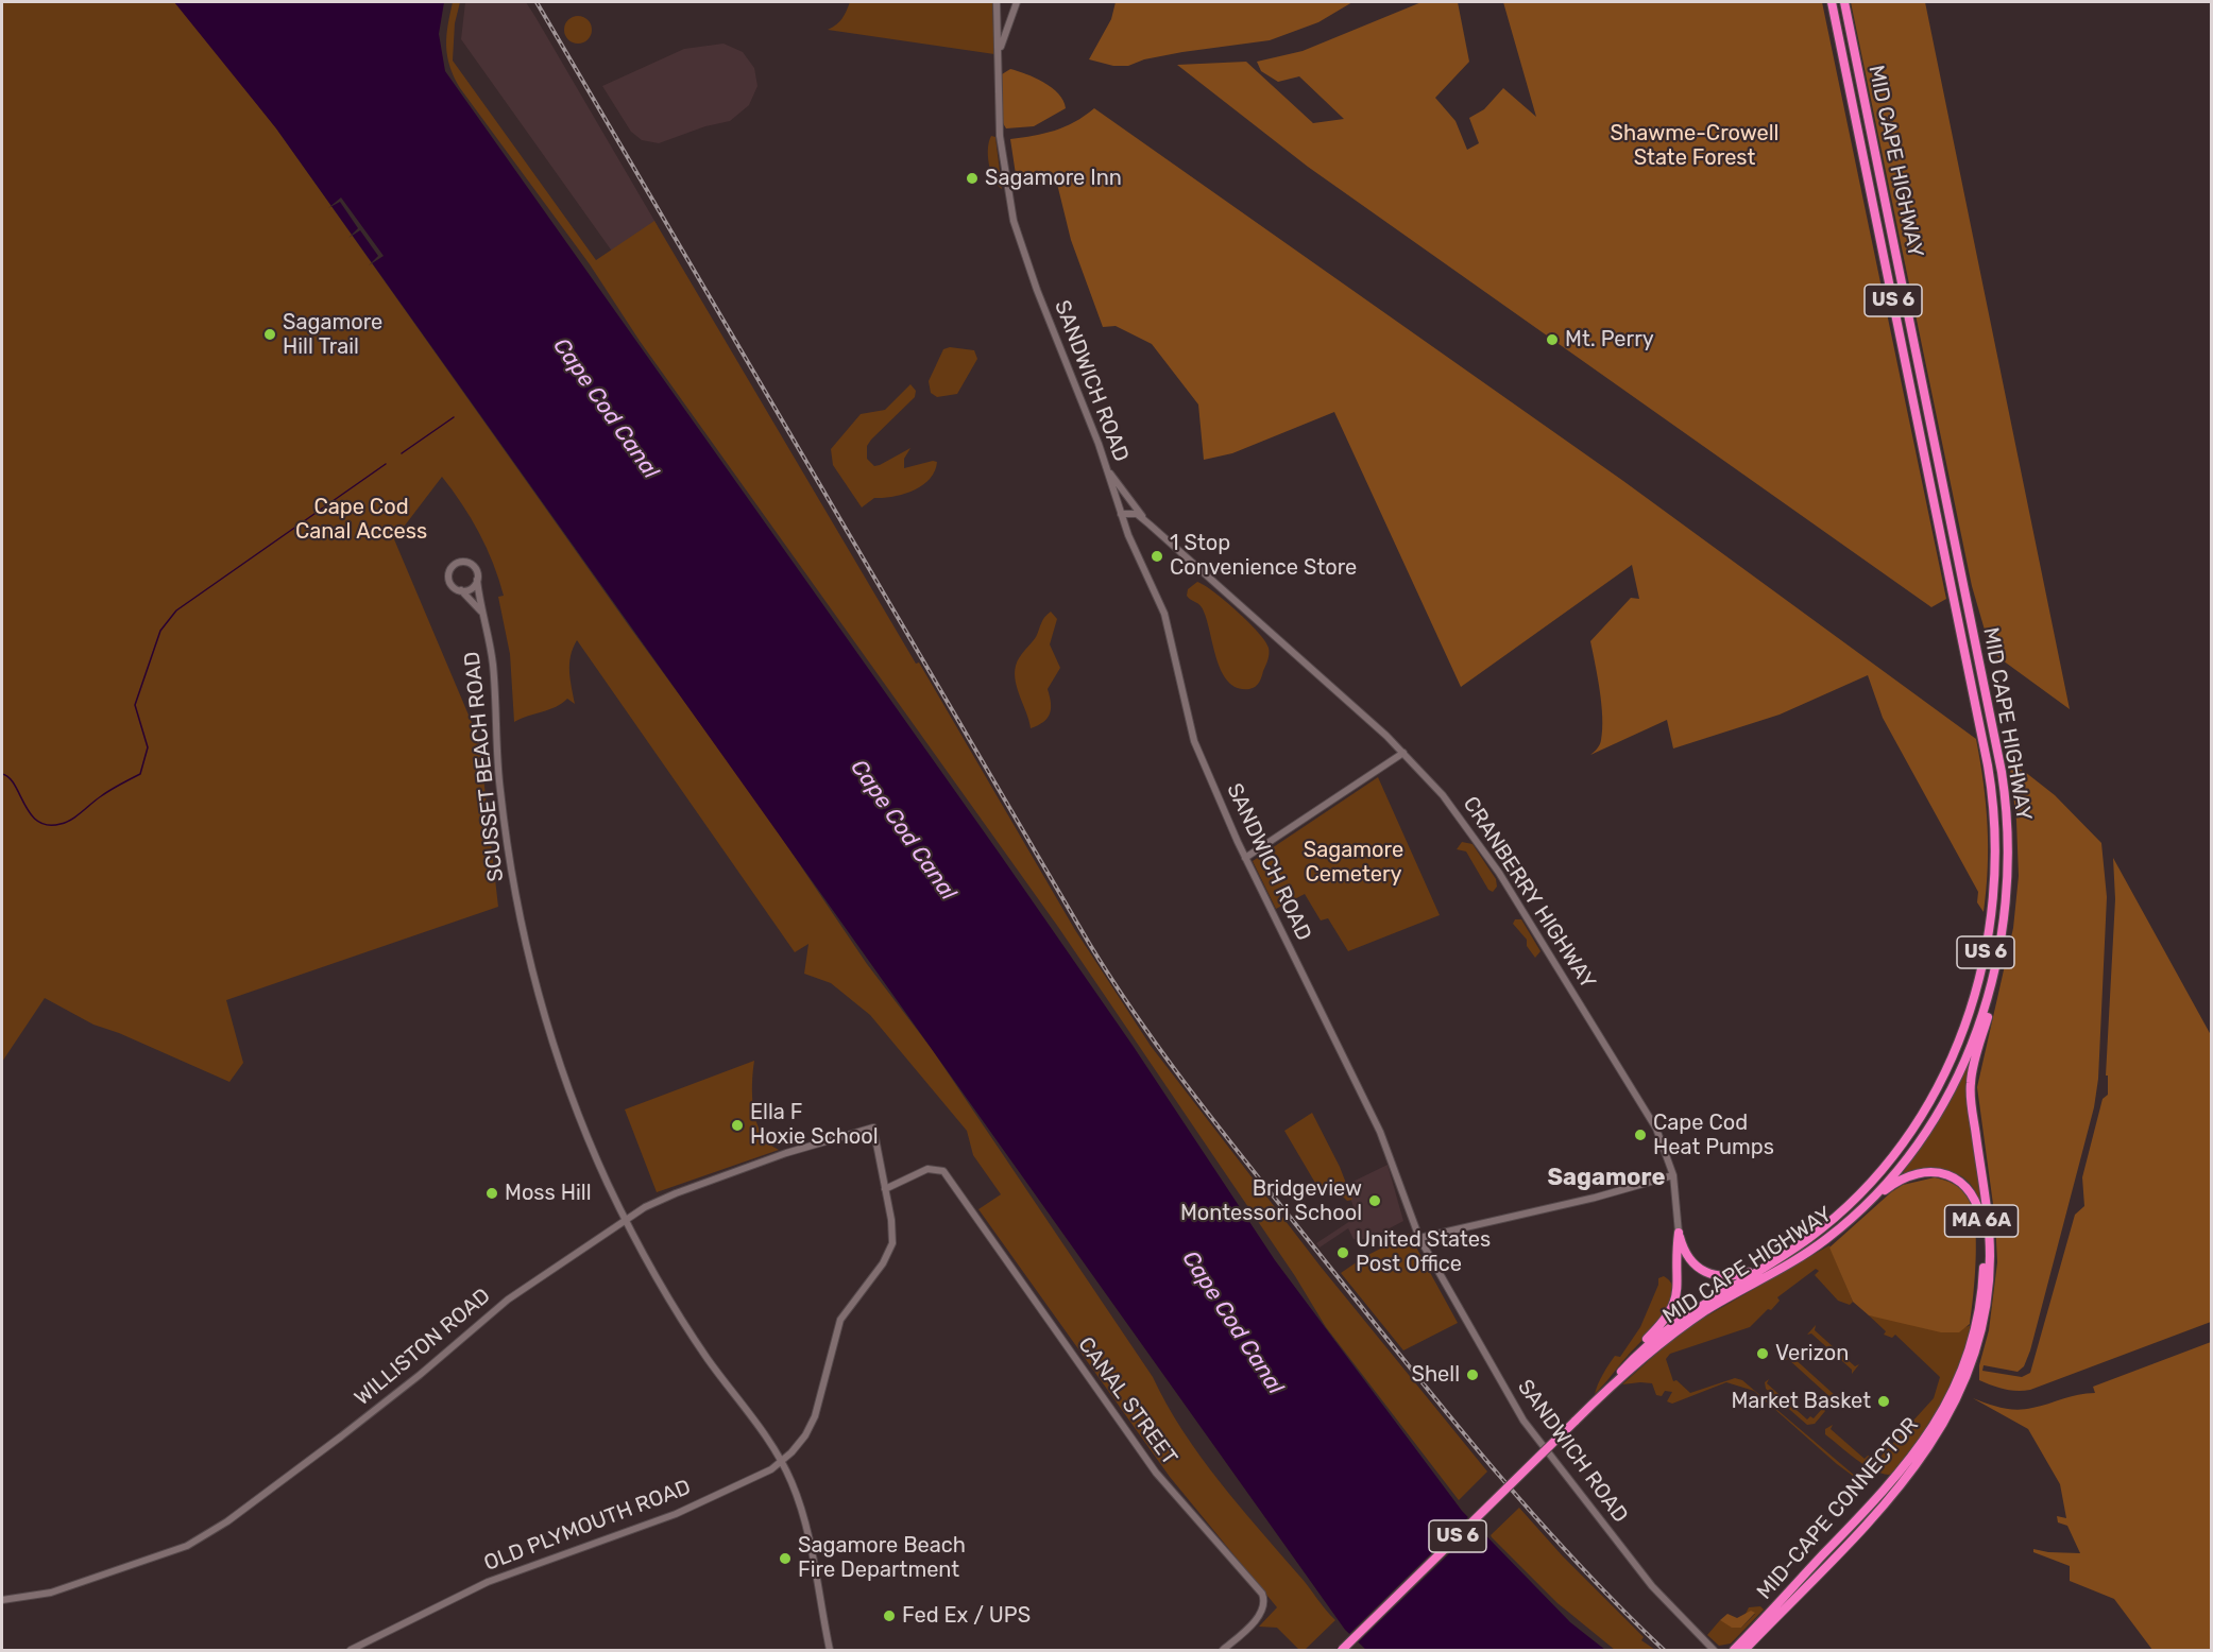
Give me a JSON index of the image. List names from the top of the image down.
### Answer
{
  "streets": {
    "highway": [
      "MID CAPE HIGHWAY",
      "US 6",
      "MA 6A",
      "MID-CAPE CONNECTOR"
    ],
    "main road": [
      "SANDWICH ROAD",
      "SCUSSET BEACH ROAD",
      "CRANBERRY HIGHWAY",
      "WILLISTON ROAD",
      "CANAL STREET",
      "OLD PLYMOUTH ROAD"
    ]
  },
  "crossings": [
    ["MID CAPE HIGHWAY", "MA 6A"],
    ["SANDWICH ROAD", "CRANBERRY HIGHWAY"],
    ["SCUSSET BEACH ROAD", "WILLISTON ROAD"],
    ["SCUSSET BEACH ROAD", "OLD PLYMOUTH ROAD"],
    ["MA 6A", "MID-CAPE CONNECTOR"],
    ["WILLISTON ROAD", "OLD PLYMOUTH ROAD"],
    ["CANAL STREET", "OLD PLYMOUTH ROAD"]
  ],
  "districts": ["Sagamore"],
  "water": ["Cape Cod Canal"],
  "parks": ["Shawme-Crowell State Forest", "Cape Cod Canal Access", "Sagamore Cemetery"],
  "places": [
    "Sagamore Inn",
    "Sagamore Hill Trail",
    "Mt. Perry",
    "1 Stop Convenience Store",
    "Ella F Hoxie School",
    "Cape Cod Heat Pumps",
    "Moss Hill",
    "Bridgeview Montessori School",
    "United States Post Office",
    "Verizon",
    "Shell",
    "Market Basket",
    "Sagamore Beach Fire Department",
    "Fed Ex / UPS"
  ]
}
